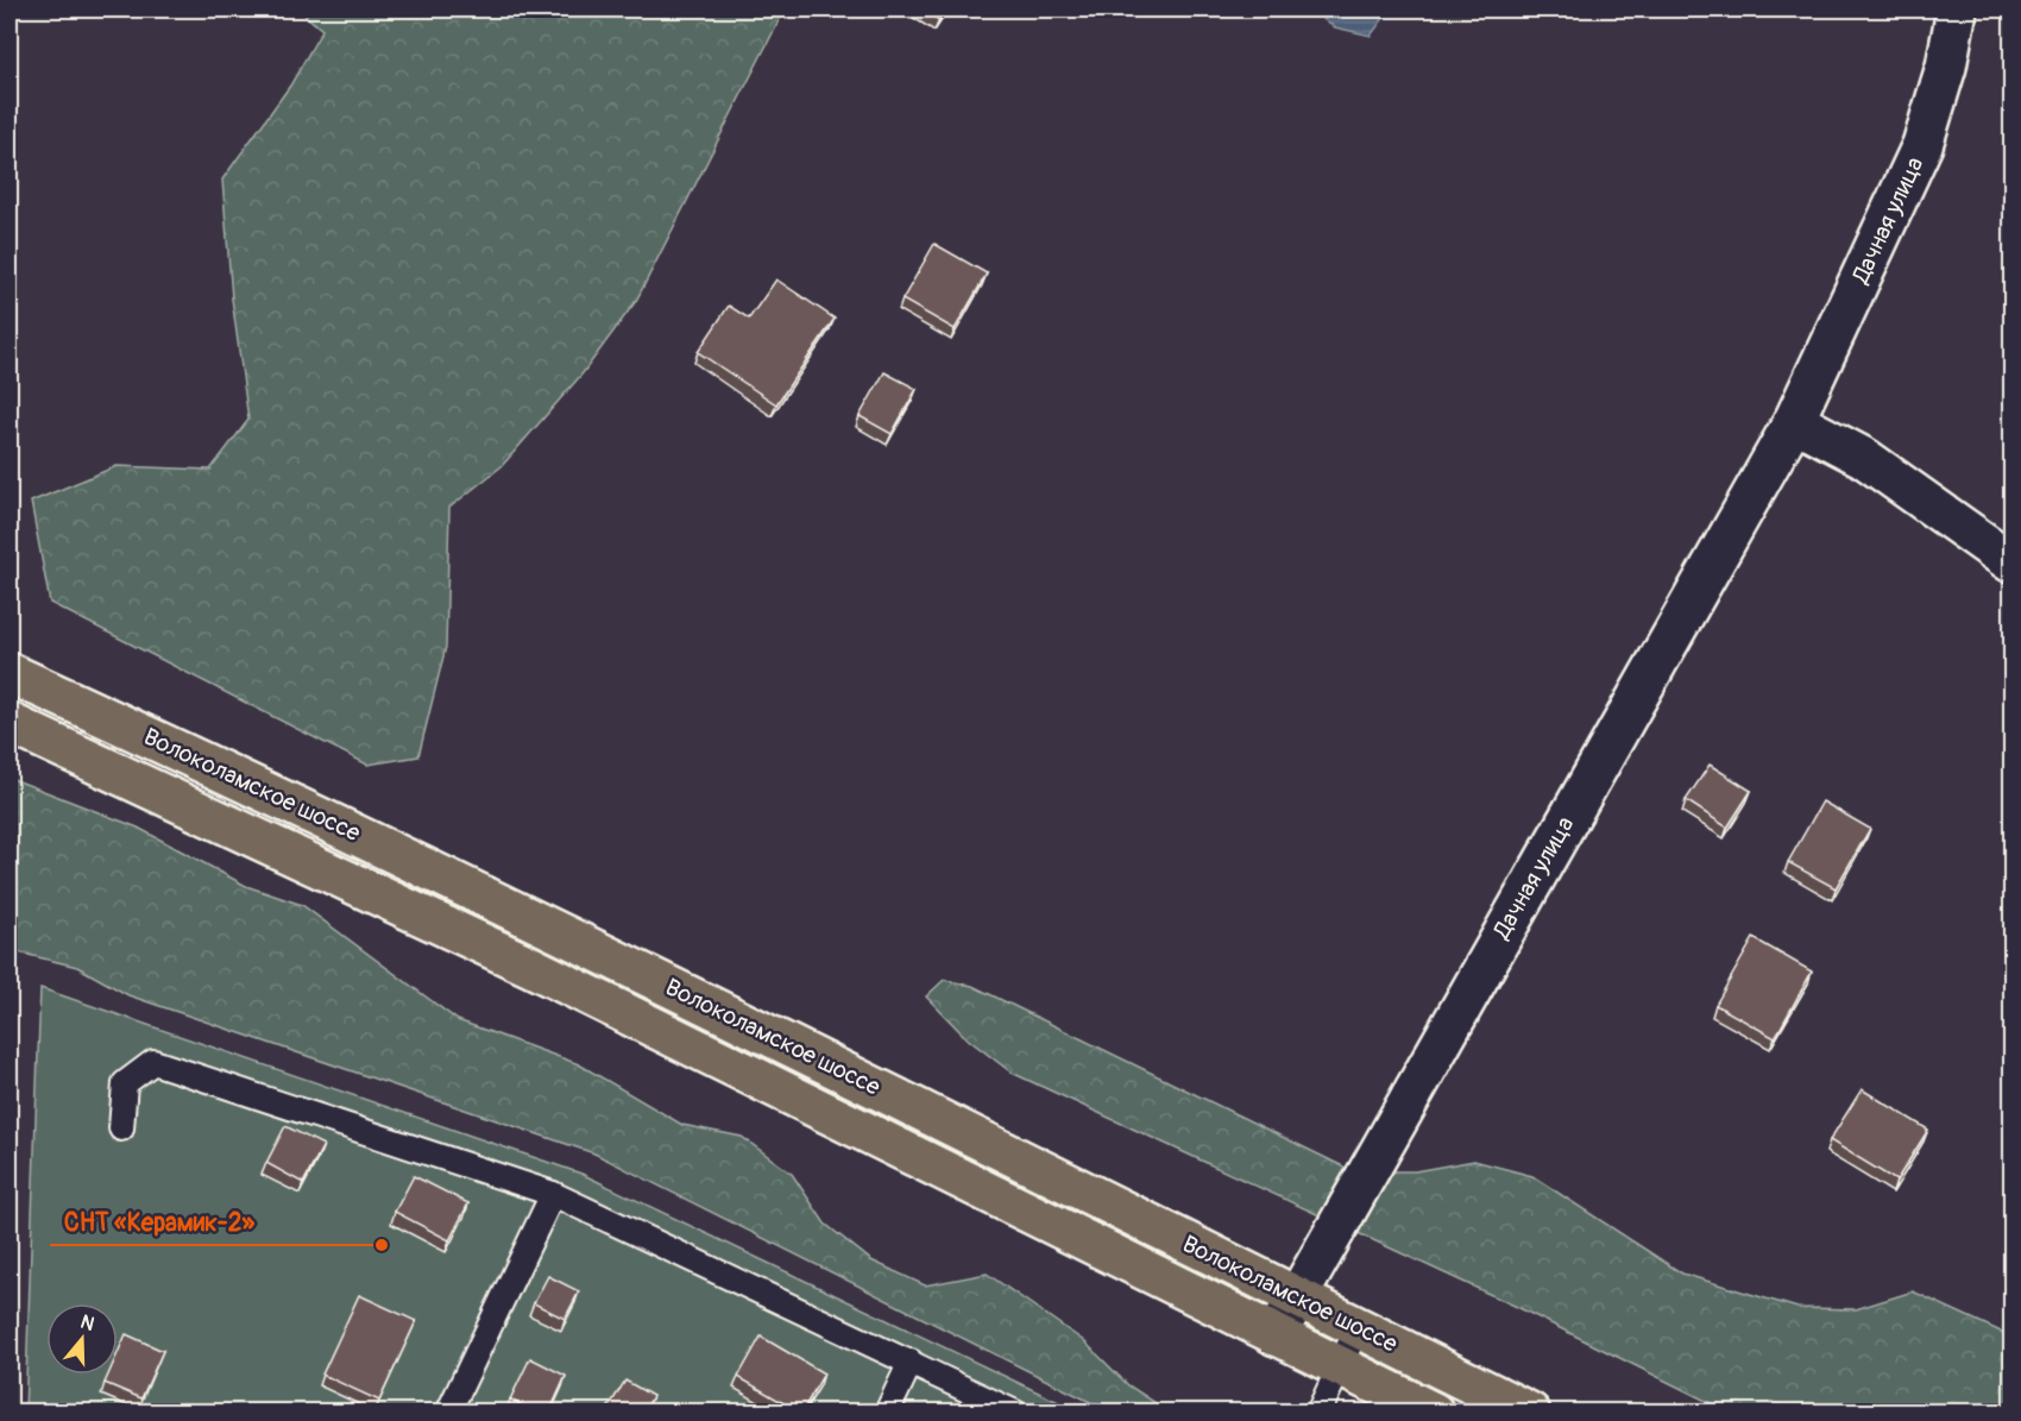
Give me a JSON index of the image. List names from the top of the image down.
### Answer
{
  "streets": {
    "main road": ["Волоколамское шоссе"],
    "street": ["Дачная улица"]
  },
  "crossings": [
    ["Дачная улица", "Волоколамское шоссе"]
  ],
  "places": ["СНТ «Керамик-2»"],
  "north": "top"
}
